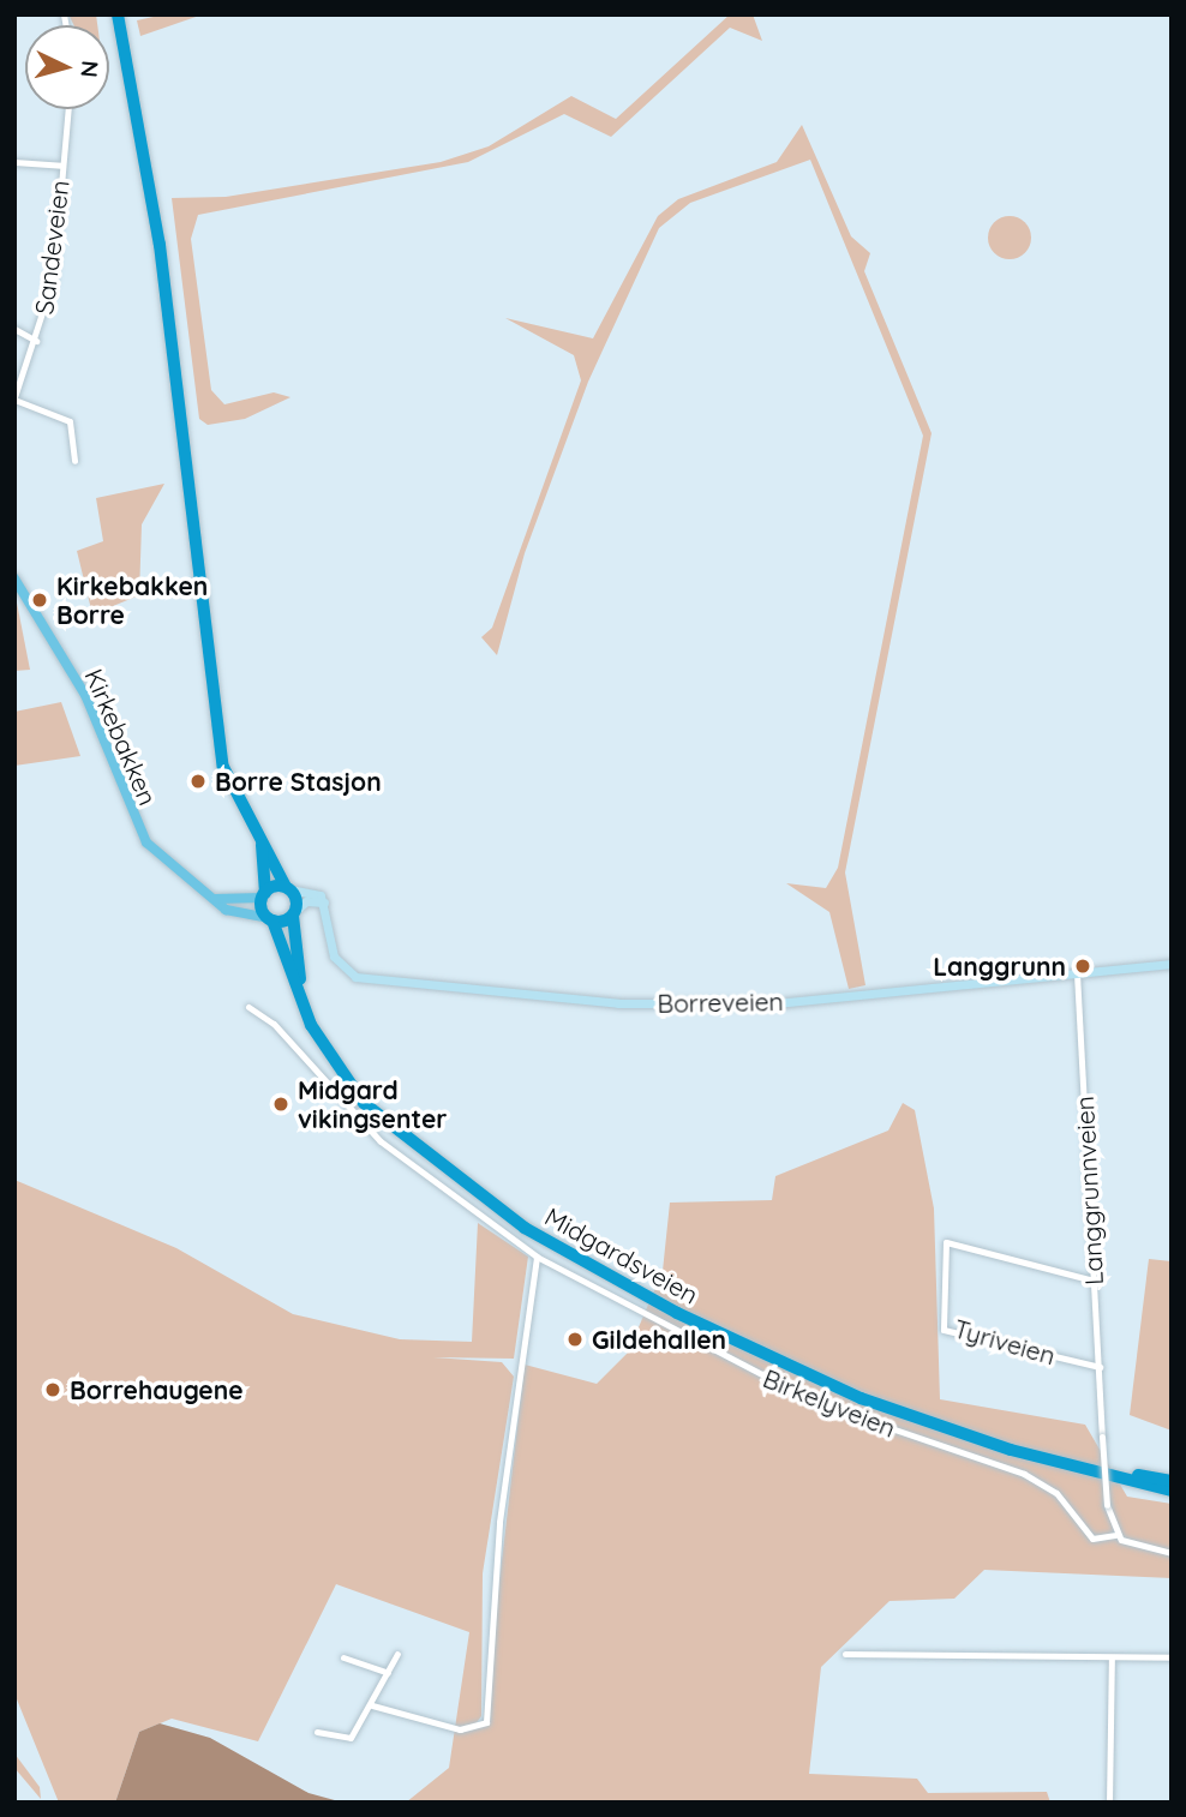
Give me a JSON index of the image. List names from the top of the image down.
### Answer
{
  "streets": {
    "highway": ["Midgardsveien"],
    "main road": ["Kirkebakken", "Borreveien"],
    "street": [
      "Sandeveien",
      "Langgrunnveien",
      "Tyriveien",
      "Birkelyveien"
    ]
  },
  "crossings": [
    ["Kirkebakken", "Midgardsveien"],
    ["Borreveien", "Langgrunnveien"],
    ["Langgrunnveien", "Tyriveien"],
    ["Langgrunnveien", "Birkelyveien"]
  ],
  "places": [
    "Kirkebakken Borre",
    "Borre Stasjon",
    "Langgrunn",
    "Midgard vikingsenter",
    "Gildehallen",
    "Borrehaugene"
  ],
  "north": "right"
}
